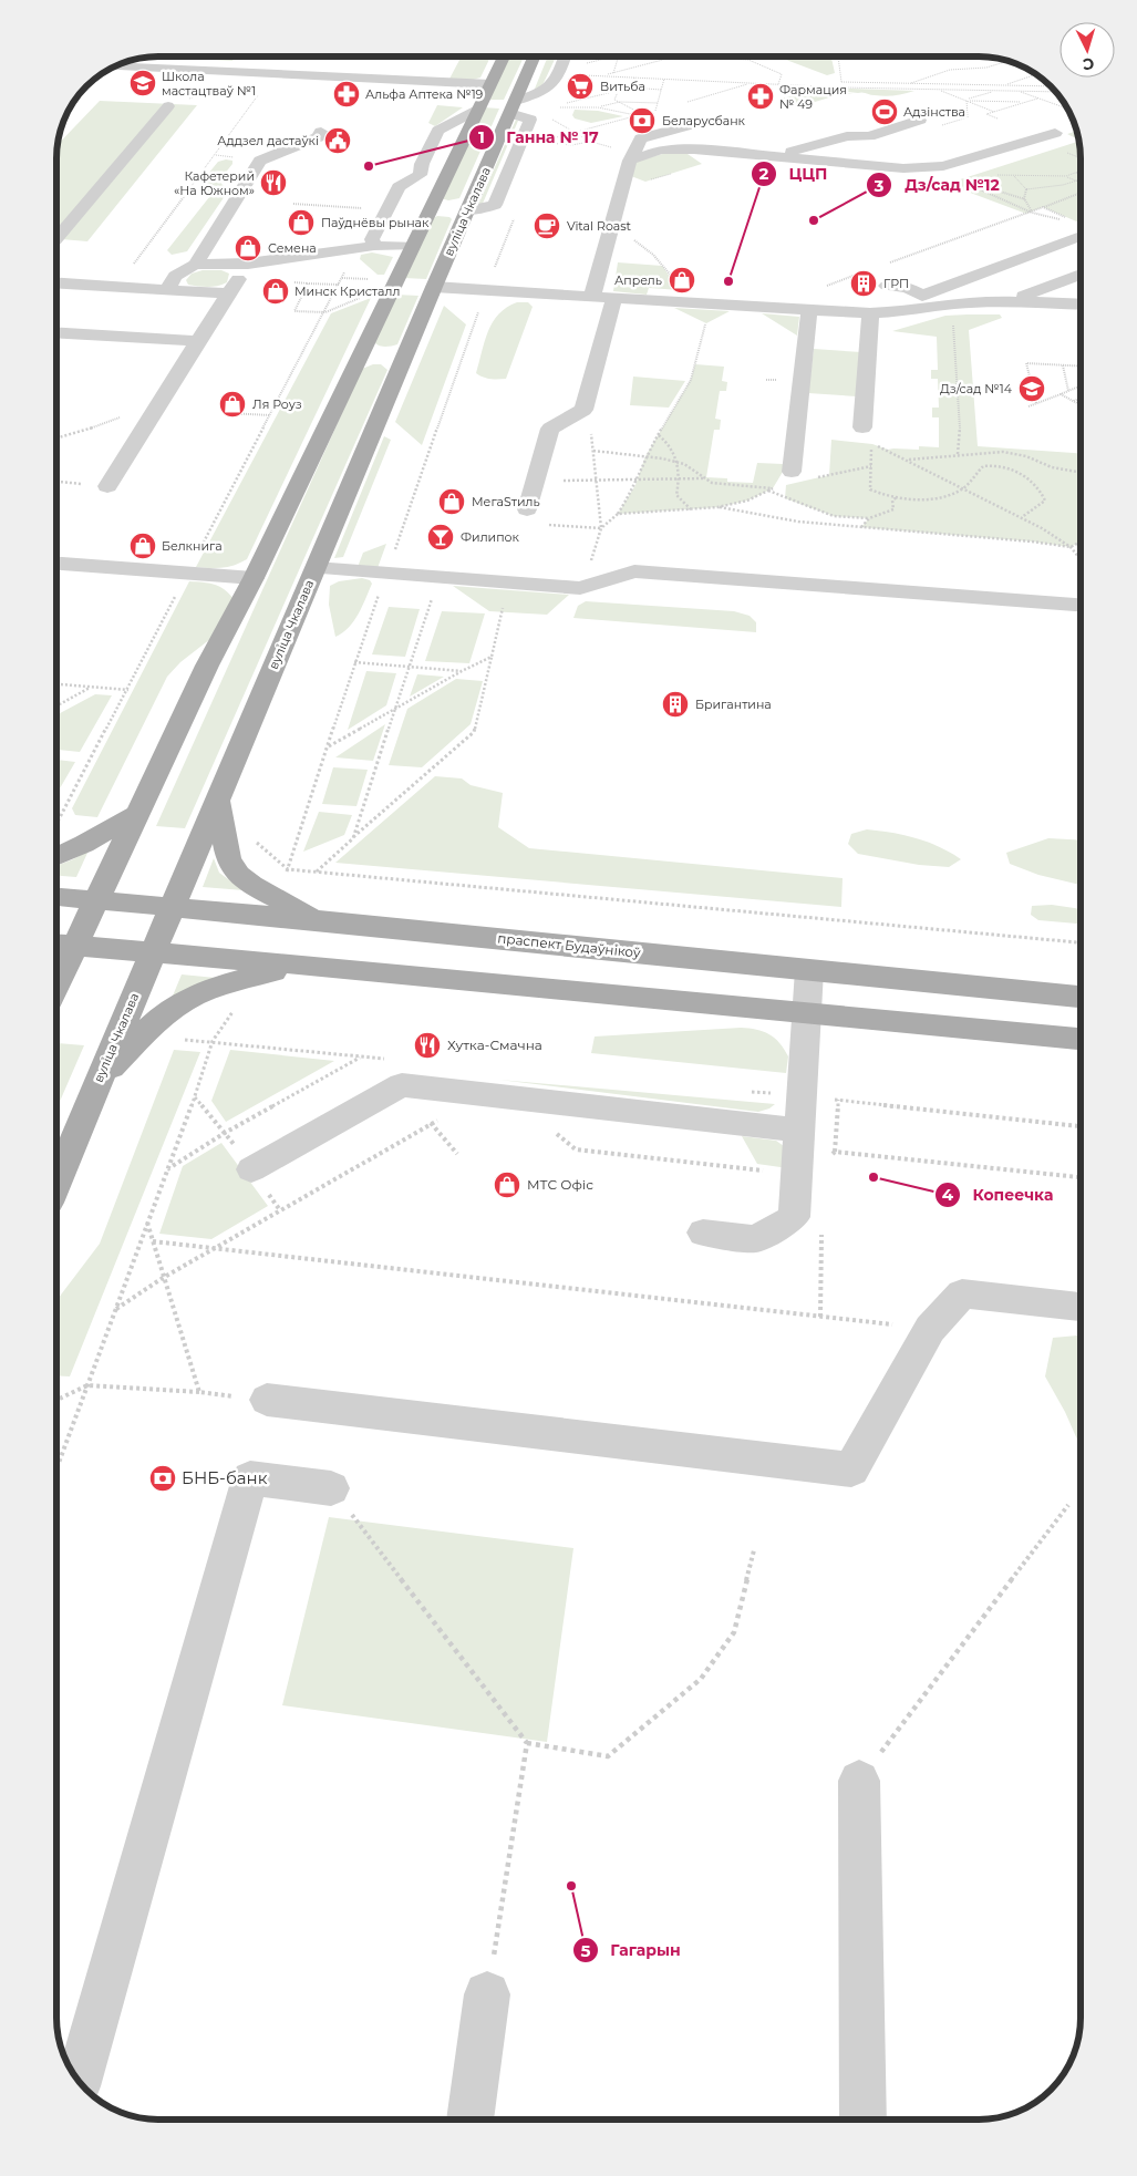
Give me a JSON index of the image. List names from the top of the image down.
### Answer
{
  "streets": {
    "main road": ["вуліца Чкалава", "праспект Будаўнікоў"]
  },
  "crossings": [
    ["вуліца Чкалава", "праспект Будаўнікоў"]
  ],
  "places": {
    "school or university": ["Школа мастацтваў №1", "Дз/сад №14"],
    "supermarket": ["Витьба"],
    "pharmacy": ["Альфа Аптека №19", "Фармация № 49"],
    "sports": ["Адзінства"],
    "bank": ["Беларусбанк", "БНБ-банк"],
    "public building": ["Аддзел дастаўкі"],
    "other": [
      "Ганна № 17",
      "Дз/сад №12",
      "ЦЦП",
      "Копеечка",
      "Гагарын"
    ],
    "restaurant": ["Кафетерий «На Южном»", "Хутка-Смачна"],
    "shop": [
      "Паўднёвы рынак",
      "Семена",
      "Апрель",
      "Минск Кристалл",
      "Ля Роуз",
      "МегаSтиль",
      "Белкнига",
      "МТС Офіс"
    ],
    "cafe": ["Vital Roast"],
    "building": ["ГРП", "Бригантина"],
    "bar": ["Филипок"]
  },
  "north": "bottom"
}
